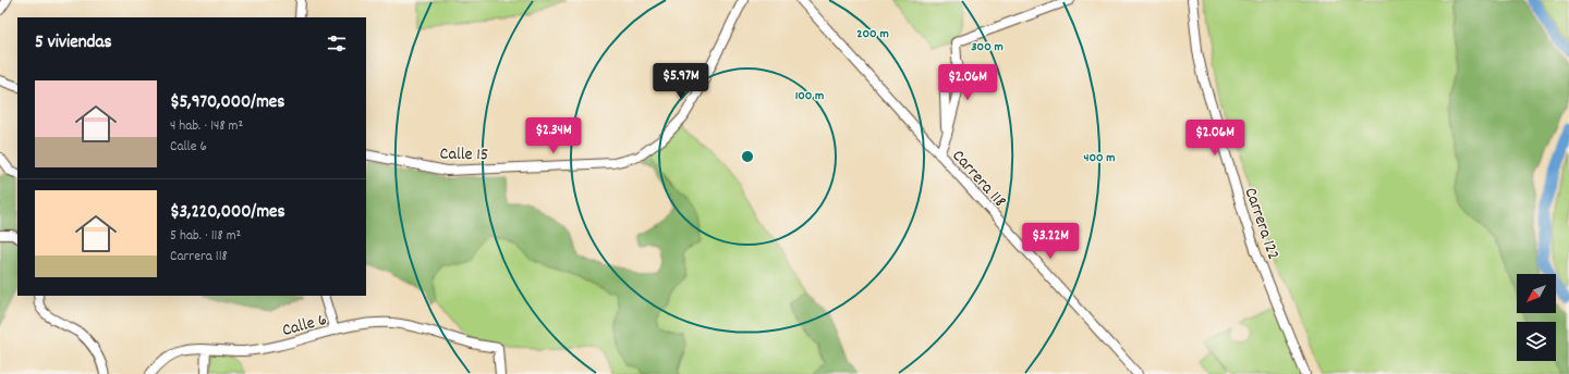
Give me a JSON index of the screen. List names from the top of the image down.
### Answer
{
  "streets": {
    "street": [
      "Calle 15",
      "Carrera 118",
      "Carrera 122",
      "Calle 6"
    ]
  },
  "north": "bottom left",
  "page": {
    "heading": "5 viviendas",
    "price": [
      "$5.97M",
      "$2.06M",
      "$2.34M",
      "$2.06M",
      "$3.22M"
    ],
    "list": [
      {
        "name": "$5,970,000/mes",
        "note": "4 hab. · 148 m² · Calle 6"
      },
      {
        "name": "$3,220,000/mes",
        "note": "5 hab. · 118 m² · Carrera 118"
      }
    ]
  },
  "rings": [
    "200 m",
    "300 m",
    "100 m",
    "400 m"
  ]
}
